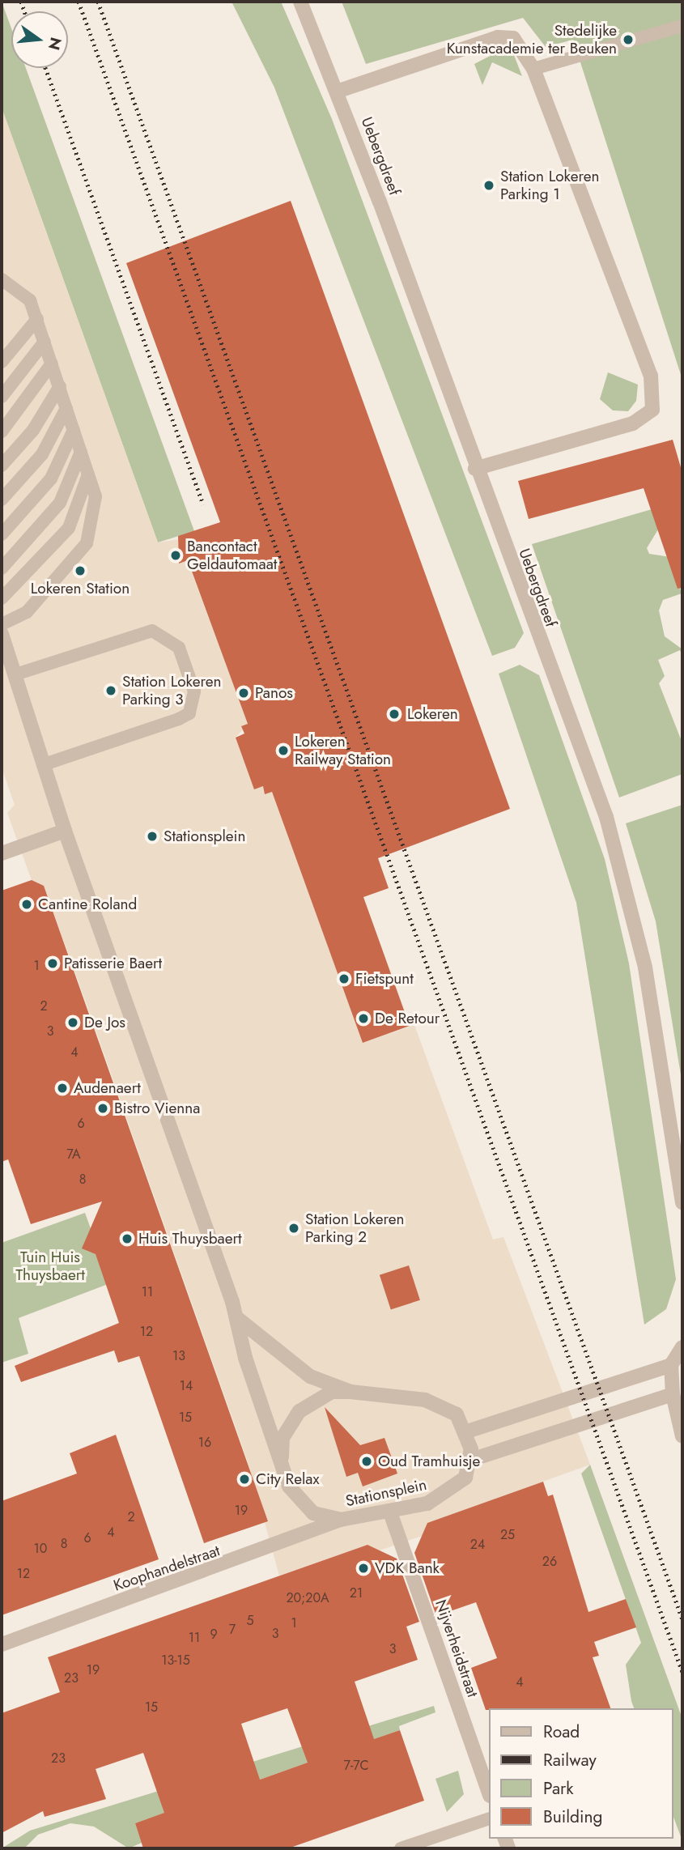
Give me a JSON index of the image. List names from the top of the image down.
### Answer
{
  "streets": {
    "street": [
      "Uebergdreef",
      "Stationsplein",
      "Koophandelstraat",
      "Nijverheidstraat"
    ]
  },
  "crossings": [
    ["Stationsplein", "Koophandelstraat"],
    ["Stationsplein", "Nijverheidstraat"],
    ["Koophandelstraat", "Nijverheidstraat"]
  ],
  "parks": ["Tuin Huis Thuysbaert"],
  "places": [
    "Stedelijke Kunstacademie ter Beuken",
    "Station Lokeren Parking 1",
    "Bancontact Geldautomaat",
    "Lokeren Station",
    "Station Lokeren Parking 3",
    "Panos",
    "Lokeren",
    "Lokeren Railway Station",
    "Stationsplein",
    "Cantine Roland",
    "Patisserie Baert",
    "Fietspunt",
    "De Retour",
    "De Jos",
    "Audenaert",
    "Bistro Vienna",
    "Station Lokeren Parking 2",
    "Huis Thuysbaert",
    "Oud Tramhuisje",
    "City Relax",
    "VDK Bank"
  ],
  "house_numbers": [
    "1",
    "2",
    "3",
    "4",
    "6",
    "7A",
    "8",
    "11",
    "12",
    "13",
    "14",
    "15",
    "16",
    "19",
    "2",
    "4",
    "25",
    "6",
    "8",
    "24",
    "10",
    "26",
    "12",
    "21",
    "20;20A",
    "5",
    "1",
    "7",
    "3",
    "9",
    "11",
    "3",
    "13-15",
    "19",
    "23",
    "4",
    "15",
    "23",
    "7-7C"
  ],
  "legend": [
    "Road",
    "Railway",
    "Park",
    "Building"
  ],
  "north": "right"
}
